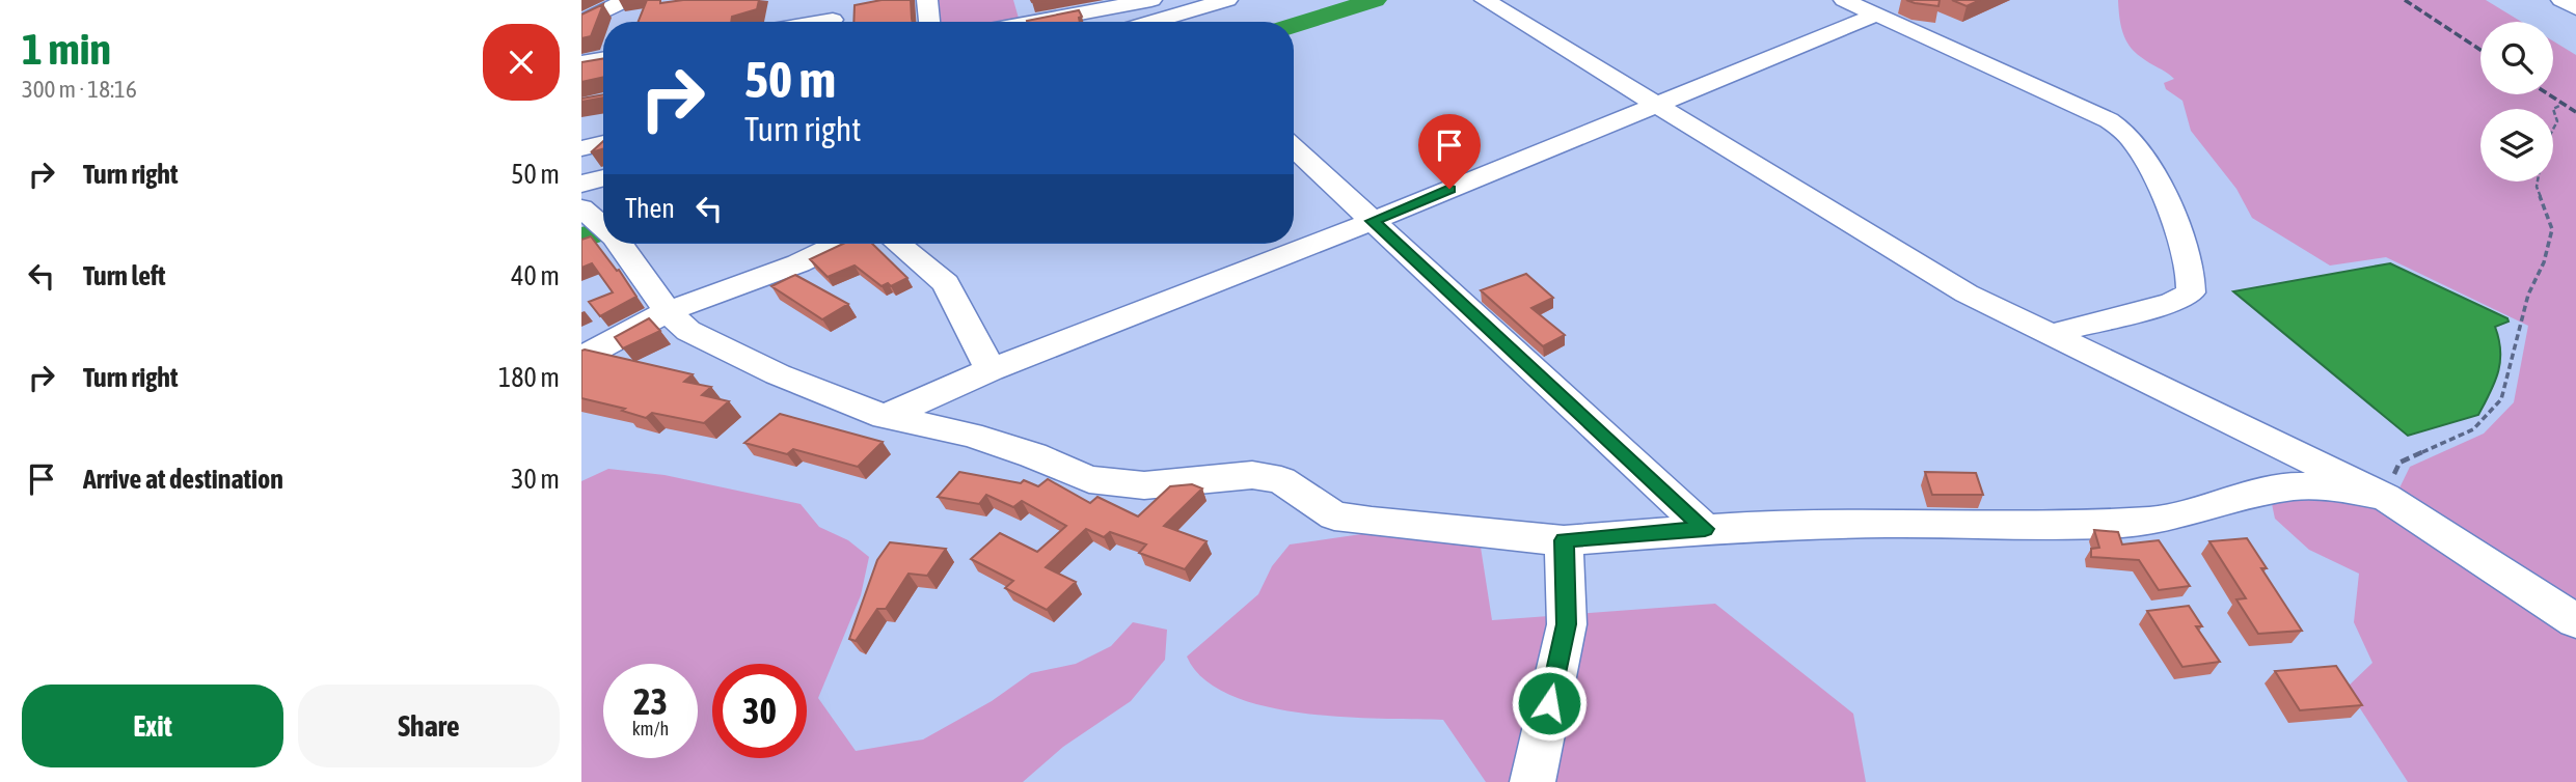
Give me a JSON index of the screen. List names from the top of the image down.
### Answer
{
  "page": {
    "heading": ["1 min", "300 m · 18:16"],
    "turn": ["50 m", "Turn right"],
    "list": [
      {
        "name": "Turn right",
        "value": "50 m"
      },
      {
        "name": "Turn left",
        "value": "40 m"
      },
      {
        "name": "Turn right",
        "value": "180 m"
      },
      {
        "name": "Arrive at destination",
        "value": "30 m"
      }
    ],
    "then": "Then",
    "speed": "23 km/h",
    "limit": "30",
    "buttons": ["Exit", "Share"]
  }
}
